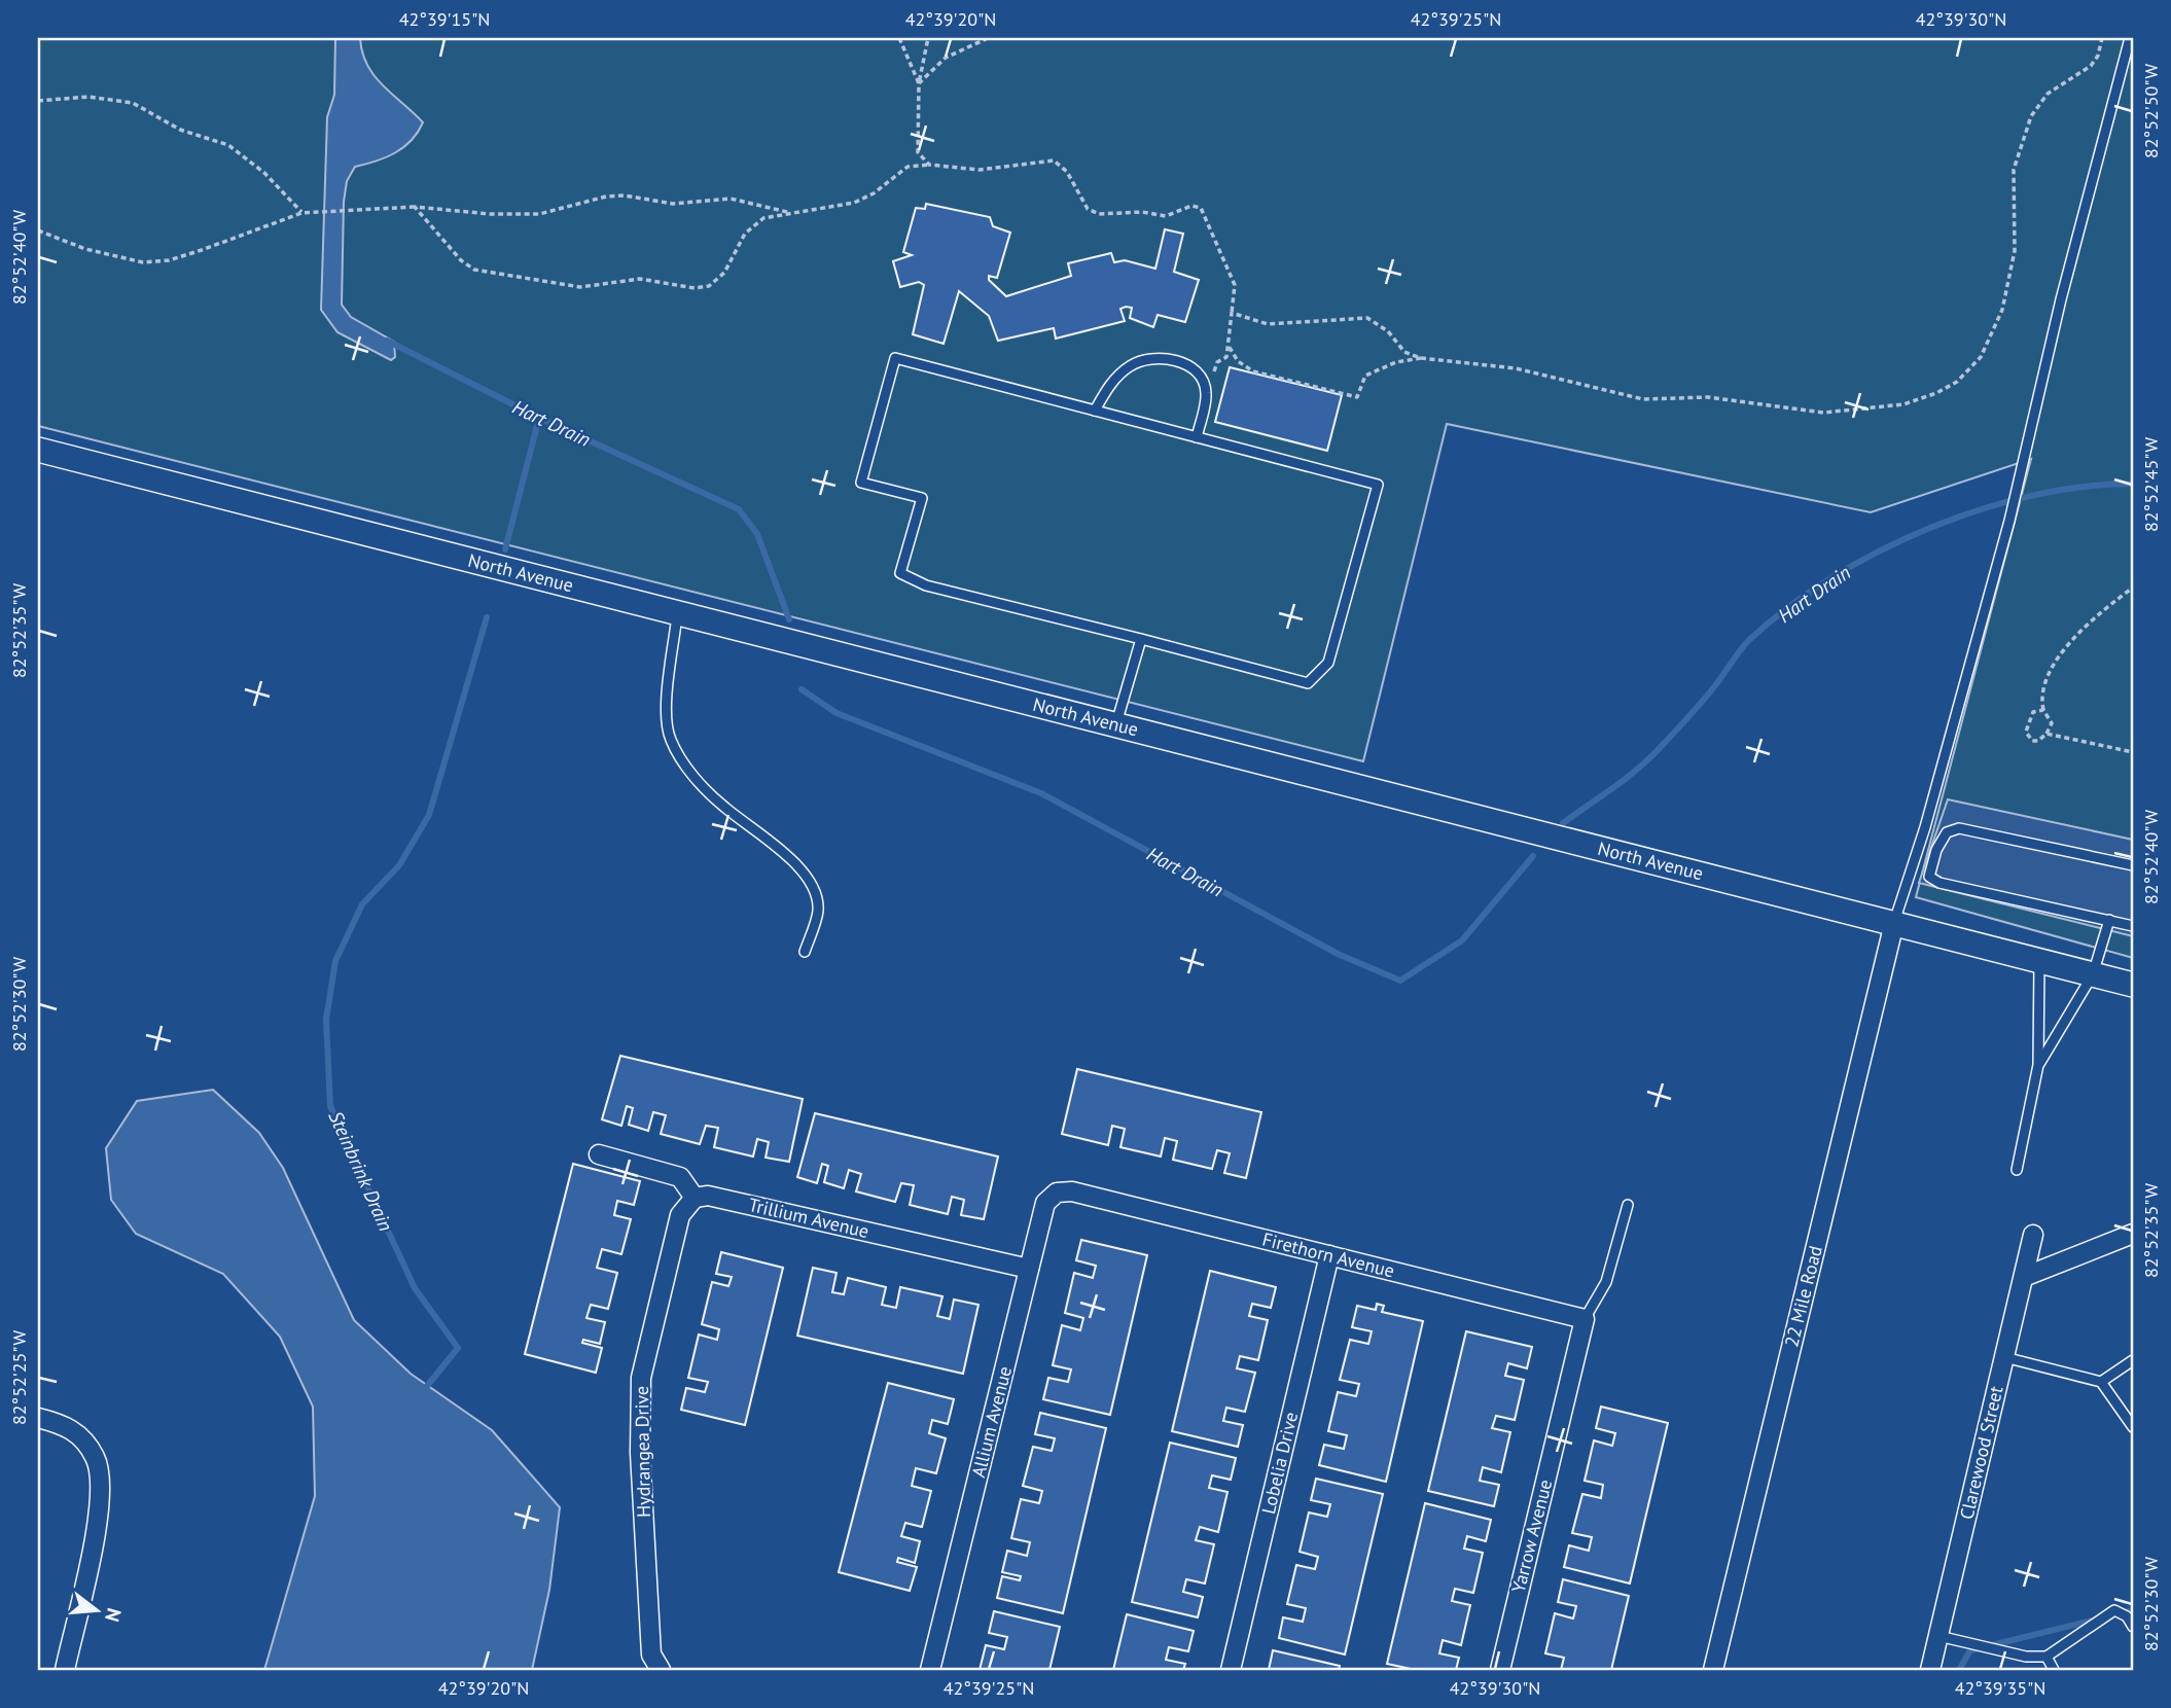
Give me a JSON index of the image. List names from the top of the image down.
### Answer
{
  "streets": {
    "street": [
      "North Avenue",
      "Trillium Avenue",
      "Firethorn Avenue",
      "22 Mile Road",
      "Allium Avenue",
      "Hydrangea Drive",
      "Clarewood Street",
      "Lobelia Drive",
      "Yarrow Avenue"
    ]
  },
  "crossings": [
    ["North Avenue", "22 Mile Road"],
    ["Trillium Avenue", "Allium Avenue"],
    ["Trillium Avenue", "Hydrangea Drive"],
    ["Firethorn Avenue", "Allium Avenue"],
    ["Firethorn Avenue", "Lobelia Drive"],
    ["Firethorn Avenue", "Yarrow Avenue"]
  ],
  "water": ["Hart Drain", "Steinbrink Drain"],
  "north": "right",
  "coordinates": [
    "42°39'15\"N",
    "42°39'20\"N",
    "42°39'25\"N",
    "42°39'30\"N",
    "82°52'50\"W",
    "82°52'40\"W",
    "82°52'45\"W",
    "82°52'35\"W",
    "82°52'30\"W",
    "82°52'25\"W",
    "42°39'35\"N"
  ]
}
